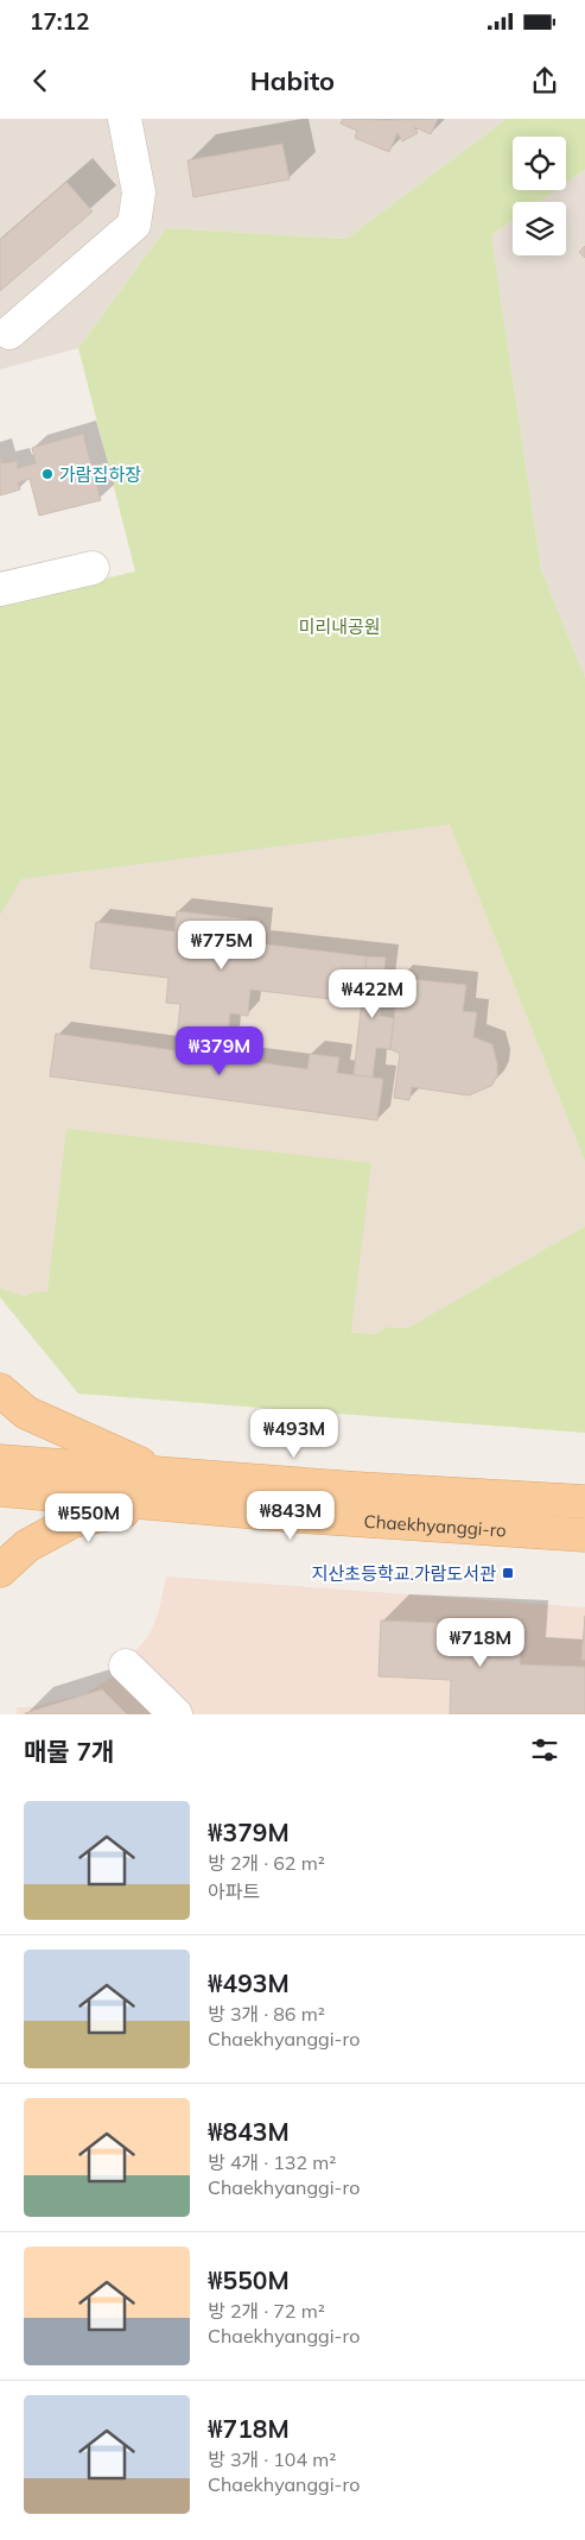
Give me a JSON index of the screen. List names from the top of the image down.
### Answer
{
  "streets": {
    "main road": ["Chaekhyanggi-ro"]
  },
  "parks": ["미리내공원"],
  "places": {
    "other": ["가람집하장"],
    "transit": ["지산초등학교.가람도서관"]
  },
  "page": {
    "status": "17:12",
    "header": "Habito",
    "price": [
      "₩775M",
      "₩422M",
      "₩379M",
      "₩493M",
      "₩843M",
      "₩550M",
      "₩718M"
    ],
    "heading": "매물 7개",
    "list": [
      {
        "name": "₩379M",
        "note": "방 2개 · 62 m² · 아파트"
      },
      {
        "name": "₩493M",
        "note": "방 3개 · 86 m² · Chaekhyanggi-ro"
      },
      {
        "name": "₩843M",
        "note": "방 4개 · 132 m² · Chaekhyanggi-ro"
      },
      {
        "name": "₩550M",
        "note": "방 2개 · 72 m² · Chaekhyanggi-ro"
      },
      {
        "name": "₩718M",
        "note": "방 3개 · 104 m² · Chaekhyanggi-ro"
      }
    ]
  }
}
